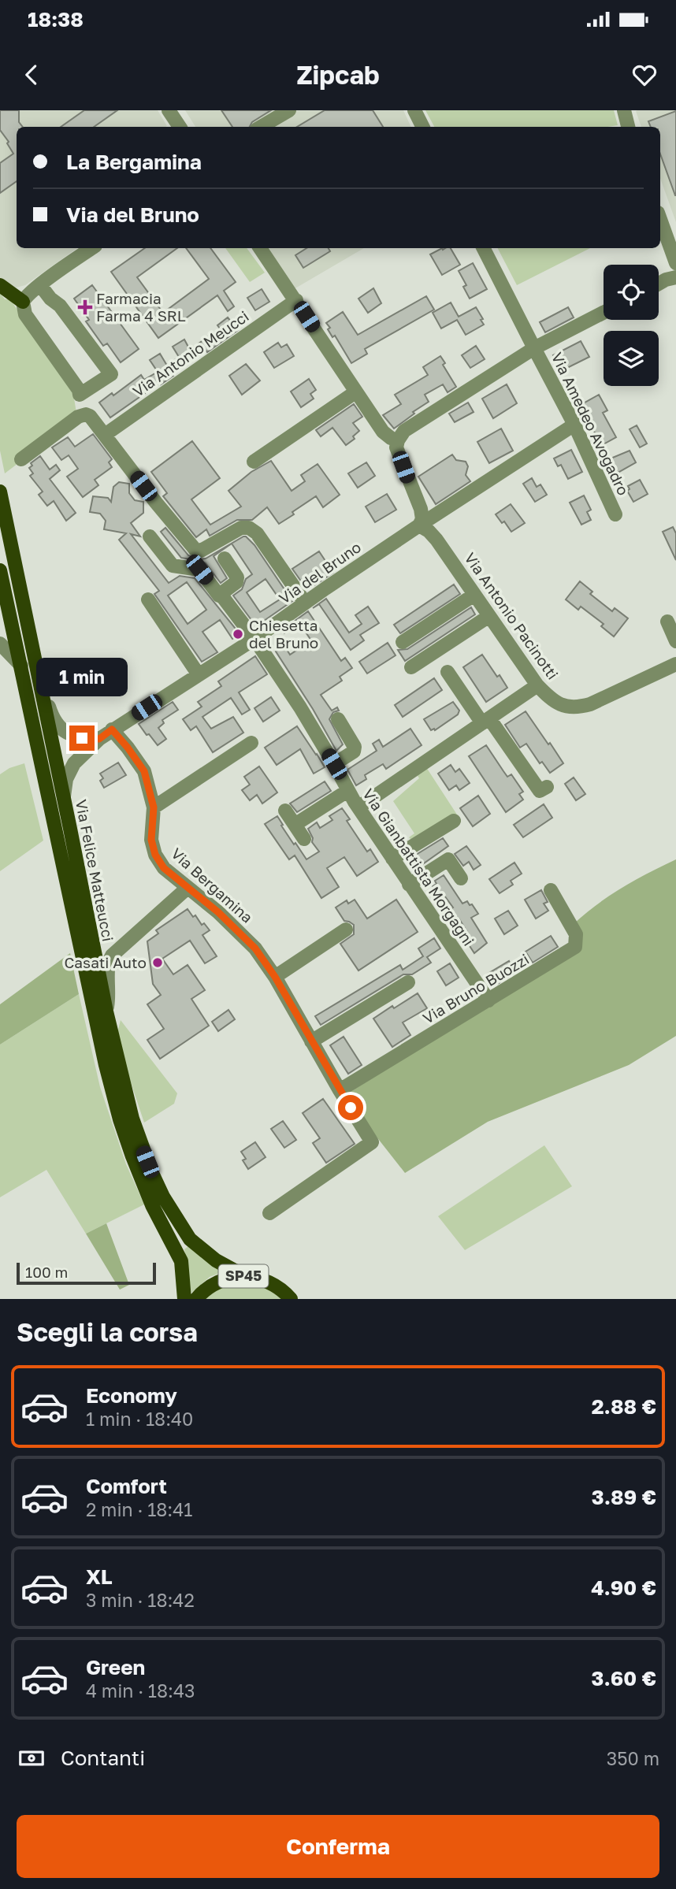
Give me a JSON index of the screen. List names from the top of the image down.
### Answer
{
  "streets": {
    "main road": ["Via Felice Matteucci", "SP45"],
    "street": [
      "Via Antonio Meucci",
      "Via Amedeo Avogadro",
      "Via del Bruno",
      "Via Antonio Pacinotti",
      "Via Gianbattista Morgagni",
      "Via Bergamina",
      "Via Bruno Buozzi"
    ]
  },
  "crossings": [
    ["Via Amedeo Avogadro", "Via del Bruno"],
    ["Via del Bruno", "Via Antonio Pacinotti"],
    ["Via del Bruno", "Via Gianbattista Morgagni"],
    ["Via del Bruno", "Via Felice Matteucci"],
    ["Via del Bruno", "Via Bergamina"],
    ["Via Gianbattista Morgagni", "Via Bruno Buozzi"],
    ["Via Felice Matteucci", "SP45"],
    ["Via Bergamina", "Via Bruno Buozzi"]
  ],
  "places": {
    "health": ["Farmacia Farma 4 SRL"],
    "other": ["Chiesetta del Bruno", "Casati Auto"]
  },
  "scale_bar": "100 m",
  "page": {
    "status": "18:38",
    "header": "Zipcab",
    "banner": ["La Bergamina", "Via del Bruno"],
    "bubble": "1 min",
    "scale": "100 m",
    "heading": "Scegli la corsa",
    "list": [
      {
        "name": "Economy",
        "note": "1 min · 18:40",
        "value": "2.88 €"
      },
      {
        "name": "Comfort",
        "note": "2 min · 18:41",
        "value": "3.89 €"
      },
      {
        "name": "XL",
        "note": "3 min · 18:42",
        "value": "4.90 €"
      },
      {
        "name": "Green",
        "note": "4 min · 18:43",
        "value": "3.60 €"
      }
    ],
    "pay": ["Contanti", "350 m"],
    "buttons": "Conferma"
  }
}
